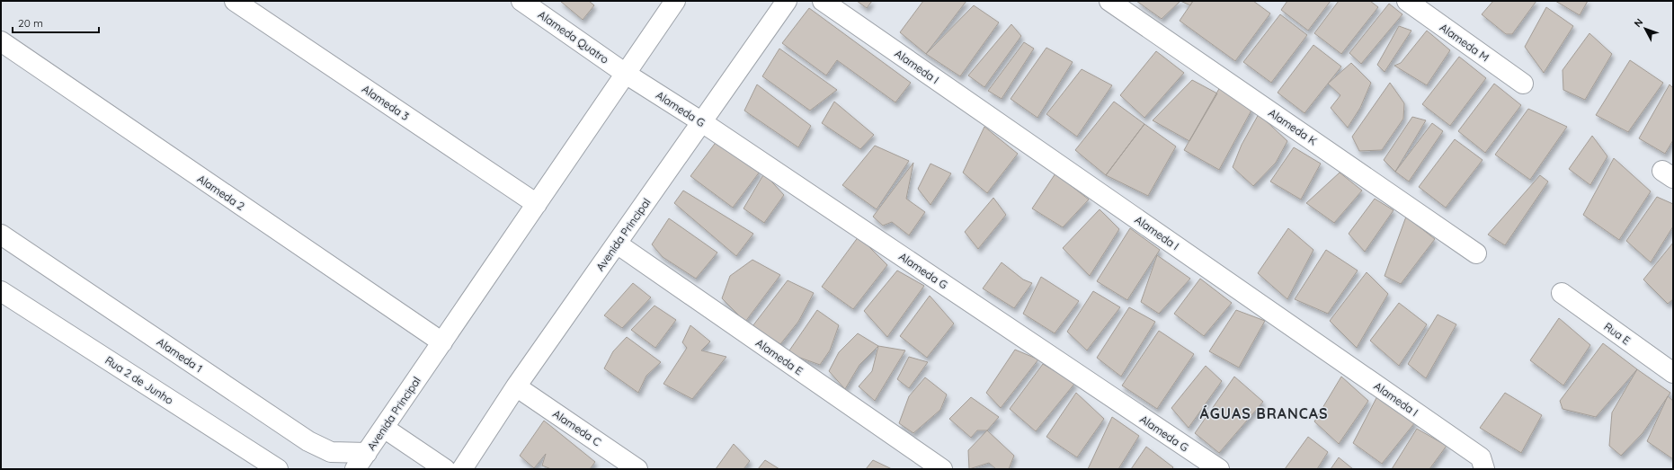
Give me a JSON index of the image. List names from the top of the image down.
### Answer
{
  "streets": {
    "street": [
      "Alameda Quatro",
      "Alameda M",
      "Alameda I",
      "Alameda 3",
      "Alameda G",
      "Alameda K",
      "Alameda 2",
      "Avenida Principal",
      "Rua E",
      "Alameda 1",
      "Alameda E",
      "Rua 2 de Junho",
      "Alameda C"
    ]
  },
  "crossings": [
    ["Alameda Quatro", "Alameda G"],
    ["Alameda Quatro", "Avenida Principal"],
    ["Alameda 3", "Avenida Principal"],
    ["Alameda G", "Avenida Principal"],
    ["Alameda 2", "Avenida Principal"],
    ["Avenida Principal", "Alameda 1"],
    ["Avenida Principal", "Alameda E"],
    ["Avenida Principal", "Alameda C"]
  ],
  "districts": ["ÁGUAS BRANCAS"],
  "scale_bar": "20 m",
  "north": "top left"
}
